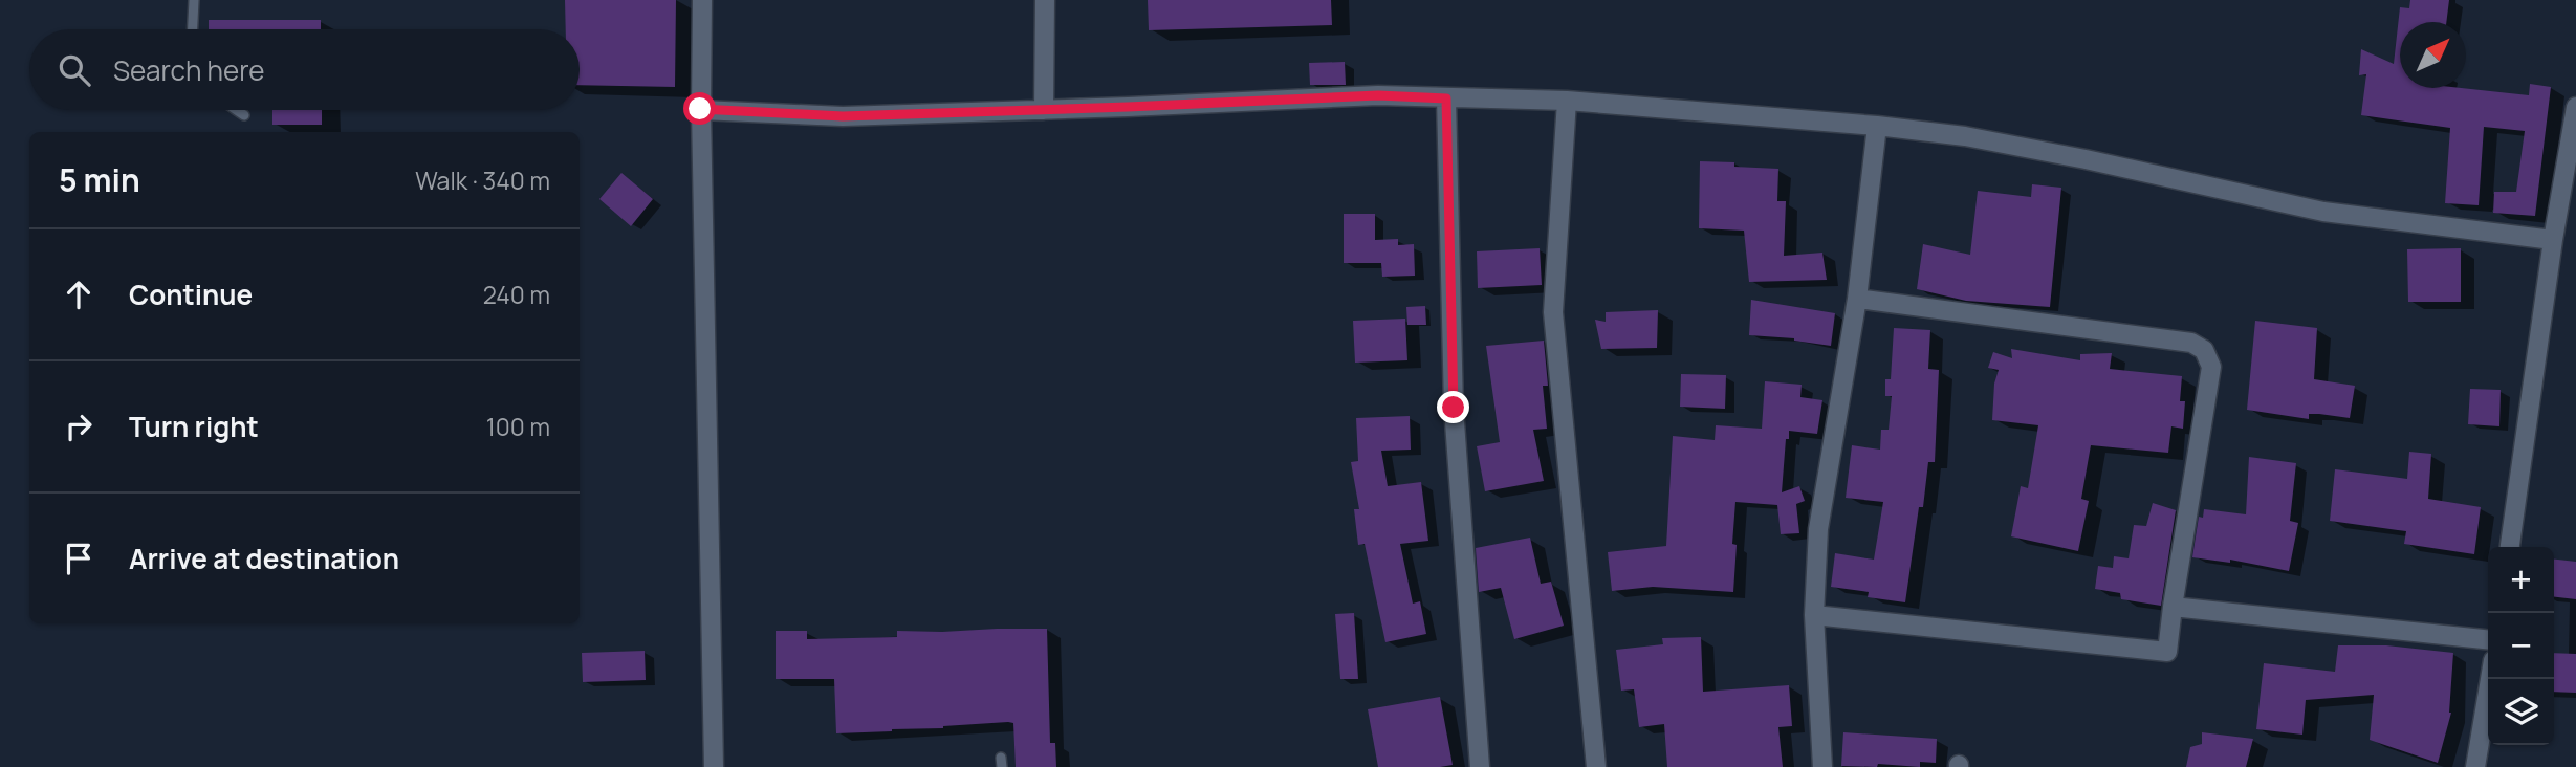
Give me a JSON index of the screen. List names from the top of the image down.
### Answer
{
  "north": "top right",
  "page": {
    "search": "Search here",
    "heading": ["5 min", "Walk · 340 m"],
    "list": [
      ["Continue", "240 m"],
      ["Turn right", "100 m"],
      "Arrive at destination"
    ],
    "map_buttons": ["+", "−"]
  }
}
